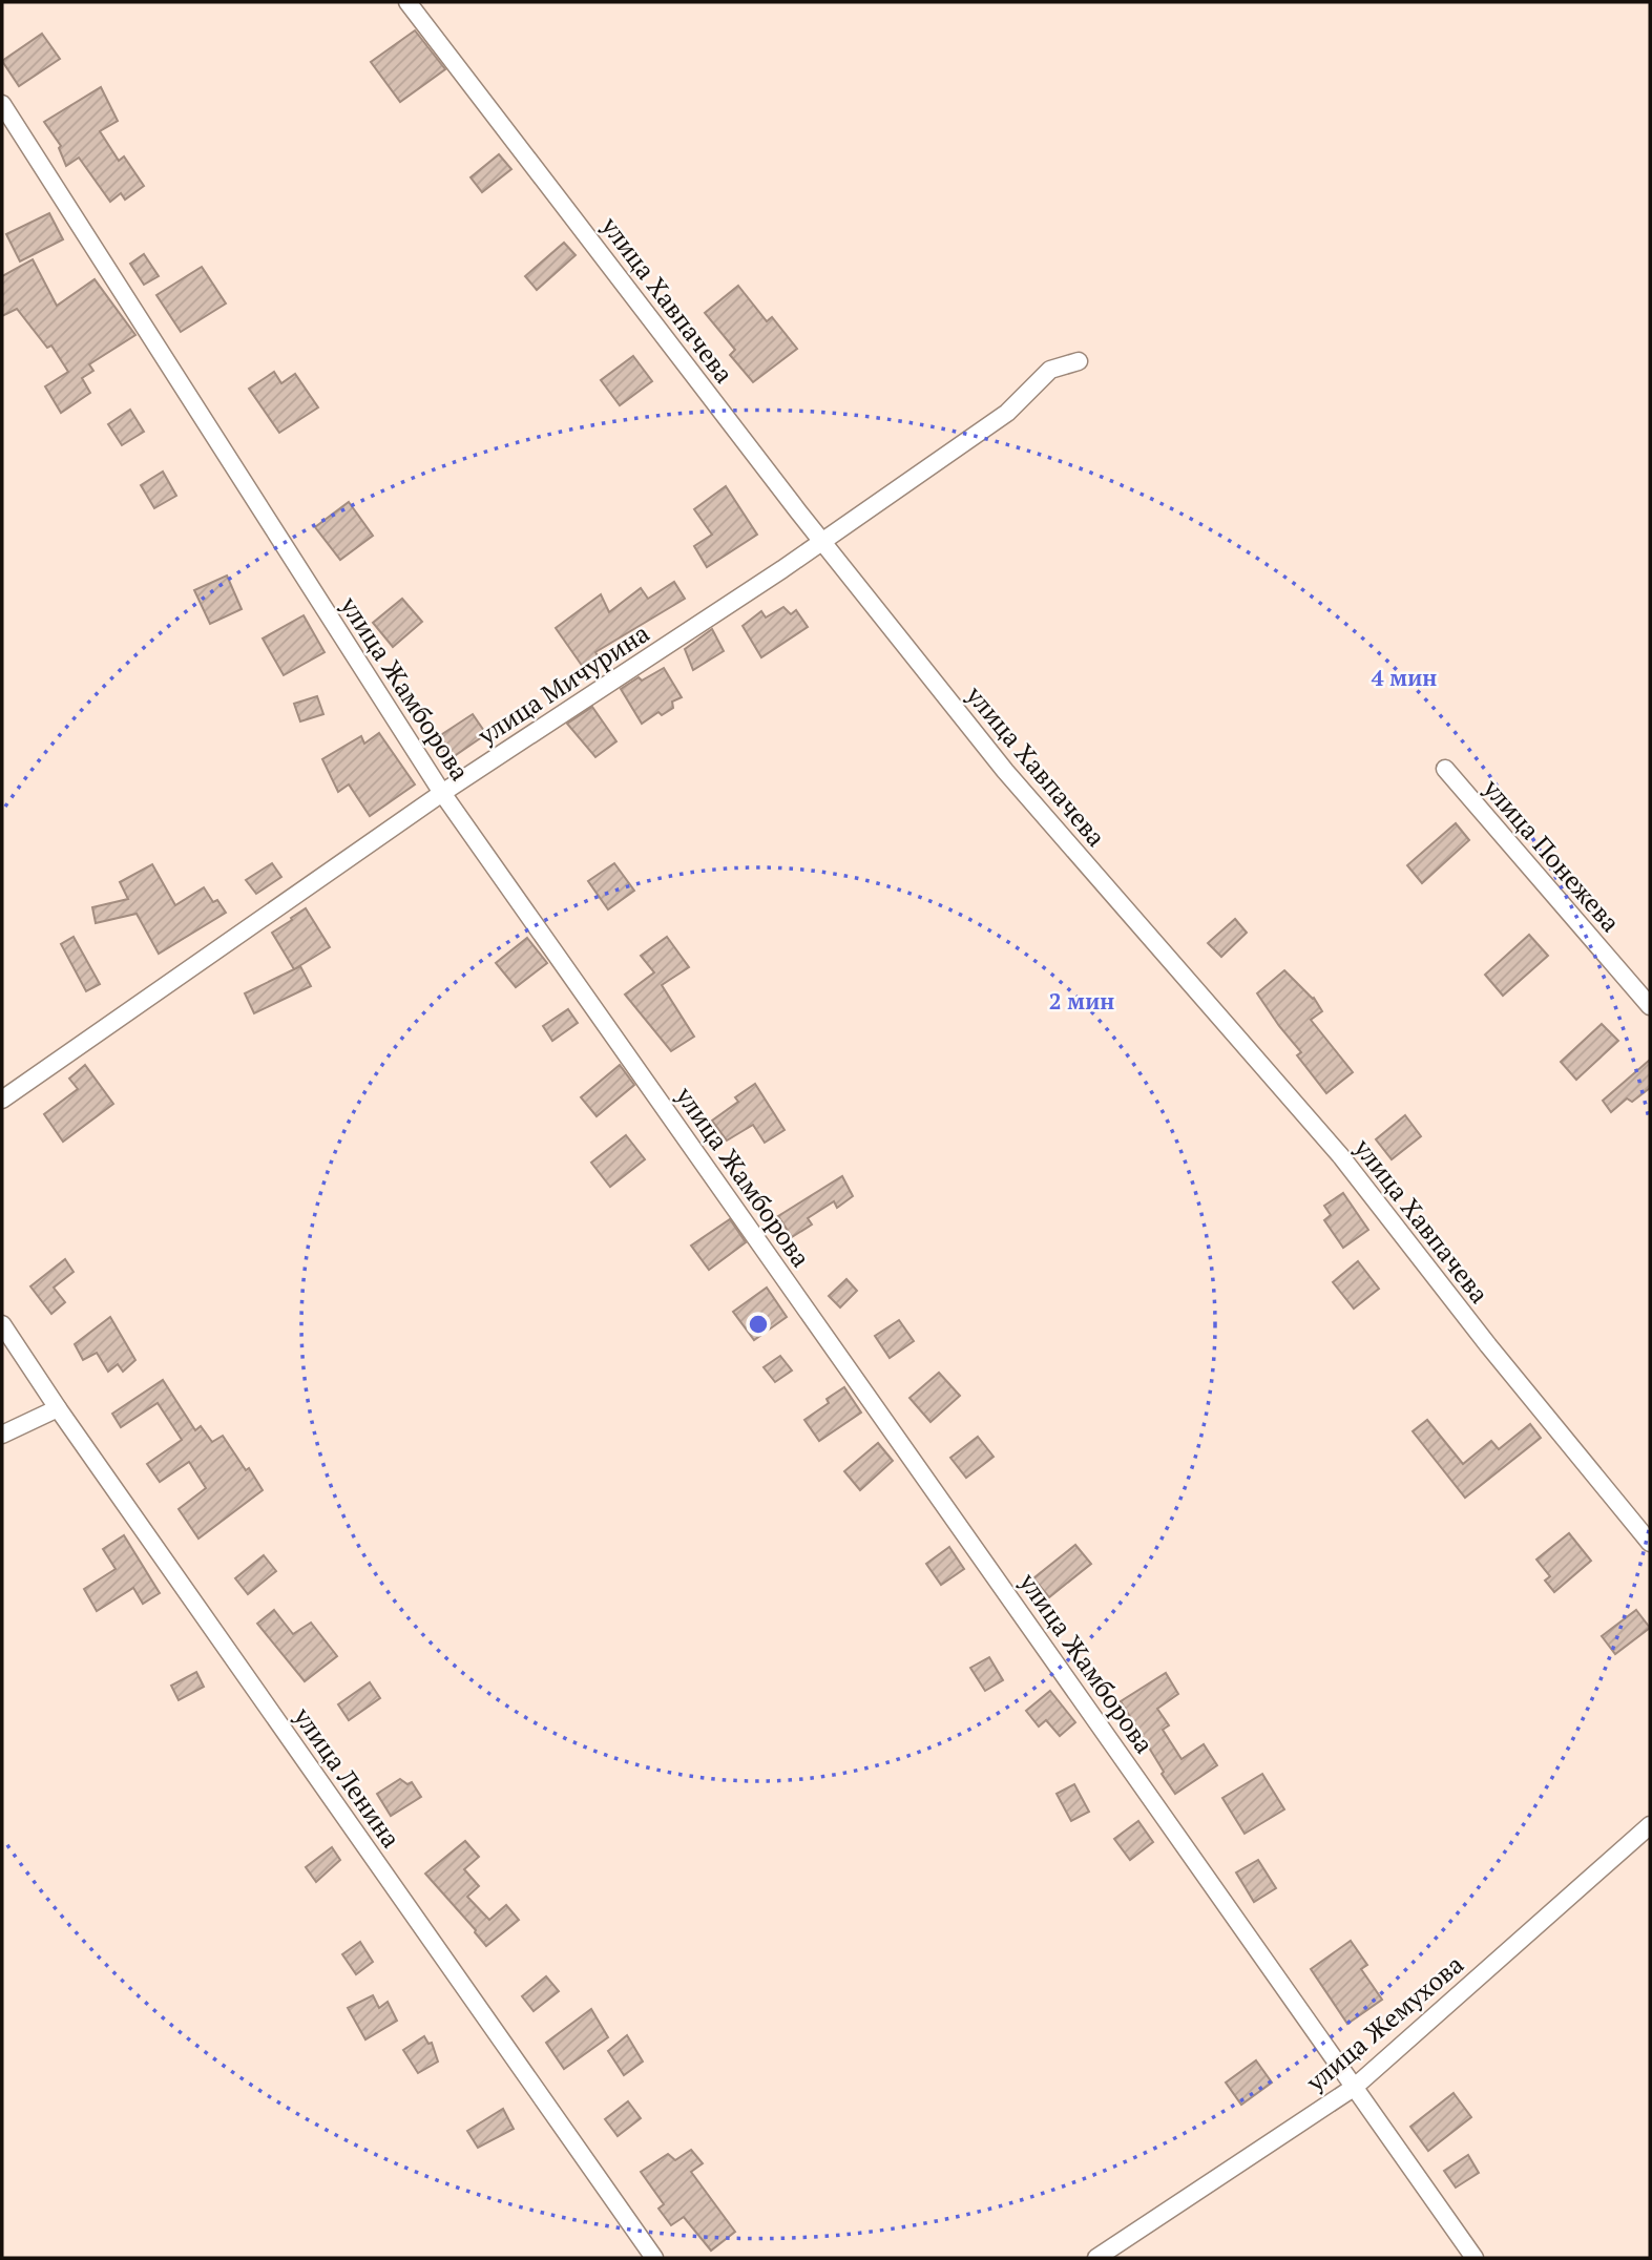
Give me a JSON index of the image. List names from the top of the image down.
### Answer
{
  "streets": {
    "street": [
      "улица Хавпачева",
      "улица Мичурина",
      "улица Жамборова",
      "улица Понежева",
      "улица Ленина",
      "улица Жемухова"
    ]
  },
  "crossings": [
    ["улица Хавпачева", "улица Мичурина"],
    ["улица Мичурина", "улица Жамборова"],
    ["улица Жамборова", "улица Жемухова"]
  ],
  "rings": ["4 мин", "2 мин"]
}
